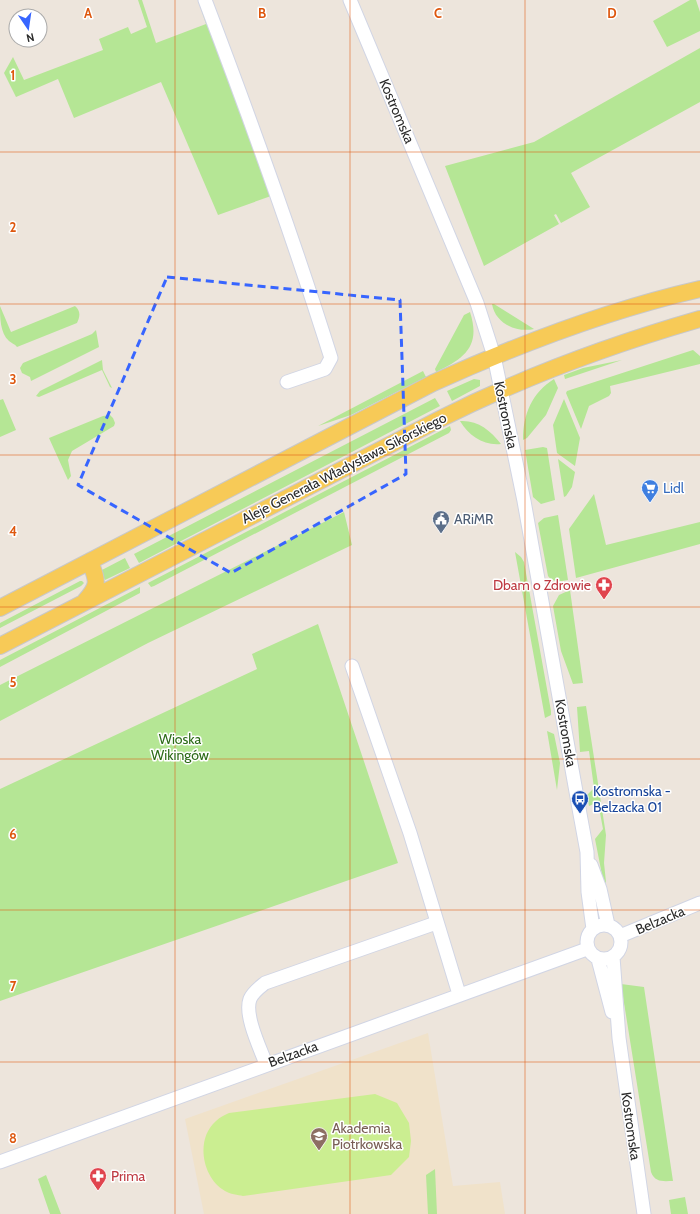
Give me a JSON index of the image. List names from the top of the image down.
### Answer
{
  "streets": {
    "main road": ["Aleje Generała Władysława Sikorskiego"],
    "street": ["Kostromska", "Belzacka"]
  },
  "crossings": [
    ["Kostromska", "Aleje Generała Władysława Sikorskiego"],
    ["Kostromska", "Belzacka"]
  ],
  "parks": ["Wioska Wikingów"],
  "places": {
    "supermarket": ["Lidl"],
    "public building": ["ARiMR"],
    "pharmacy": ["Dbam o Zdrowie", "Prima"],
    "bus stop": ["Kostromska - Belzacka 01"],
    "school or university": ["Akademia Piotrkowska"]
  },
  "north": "bottom",
  "grid": {
    "columns": [
      "A",
      "B",
      "C",
      "D"
    ],
    "rows": [
      "1",
      "2",
      "3",
      "4",
      "5",
      "6",
      "7",
      "8"
    ]
  }
}
